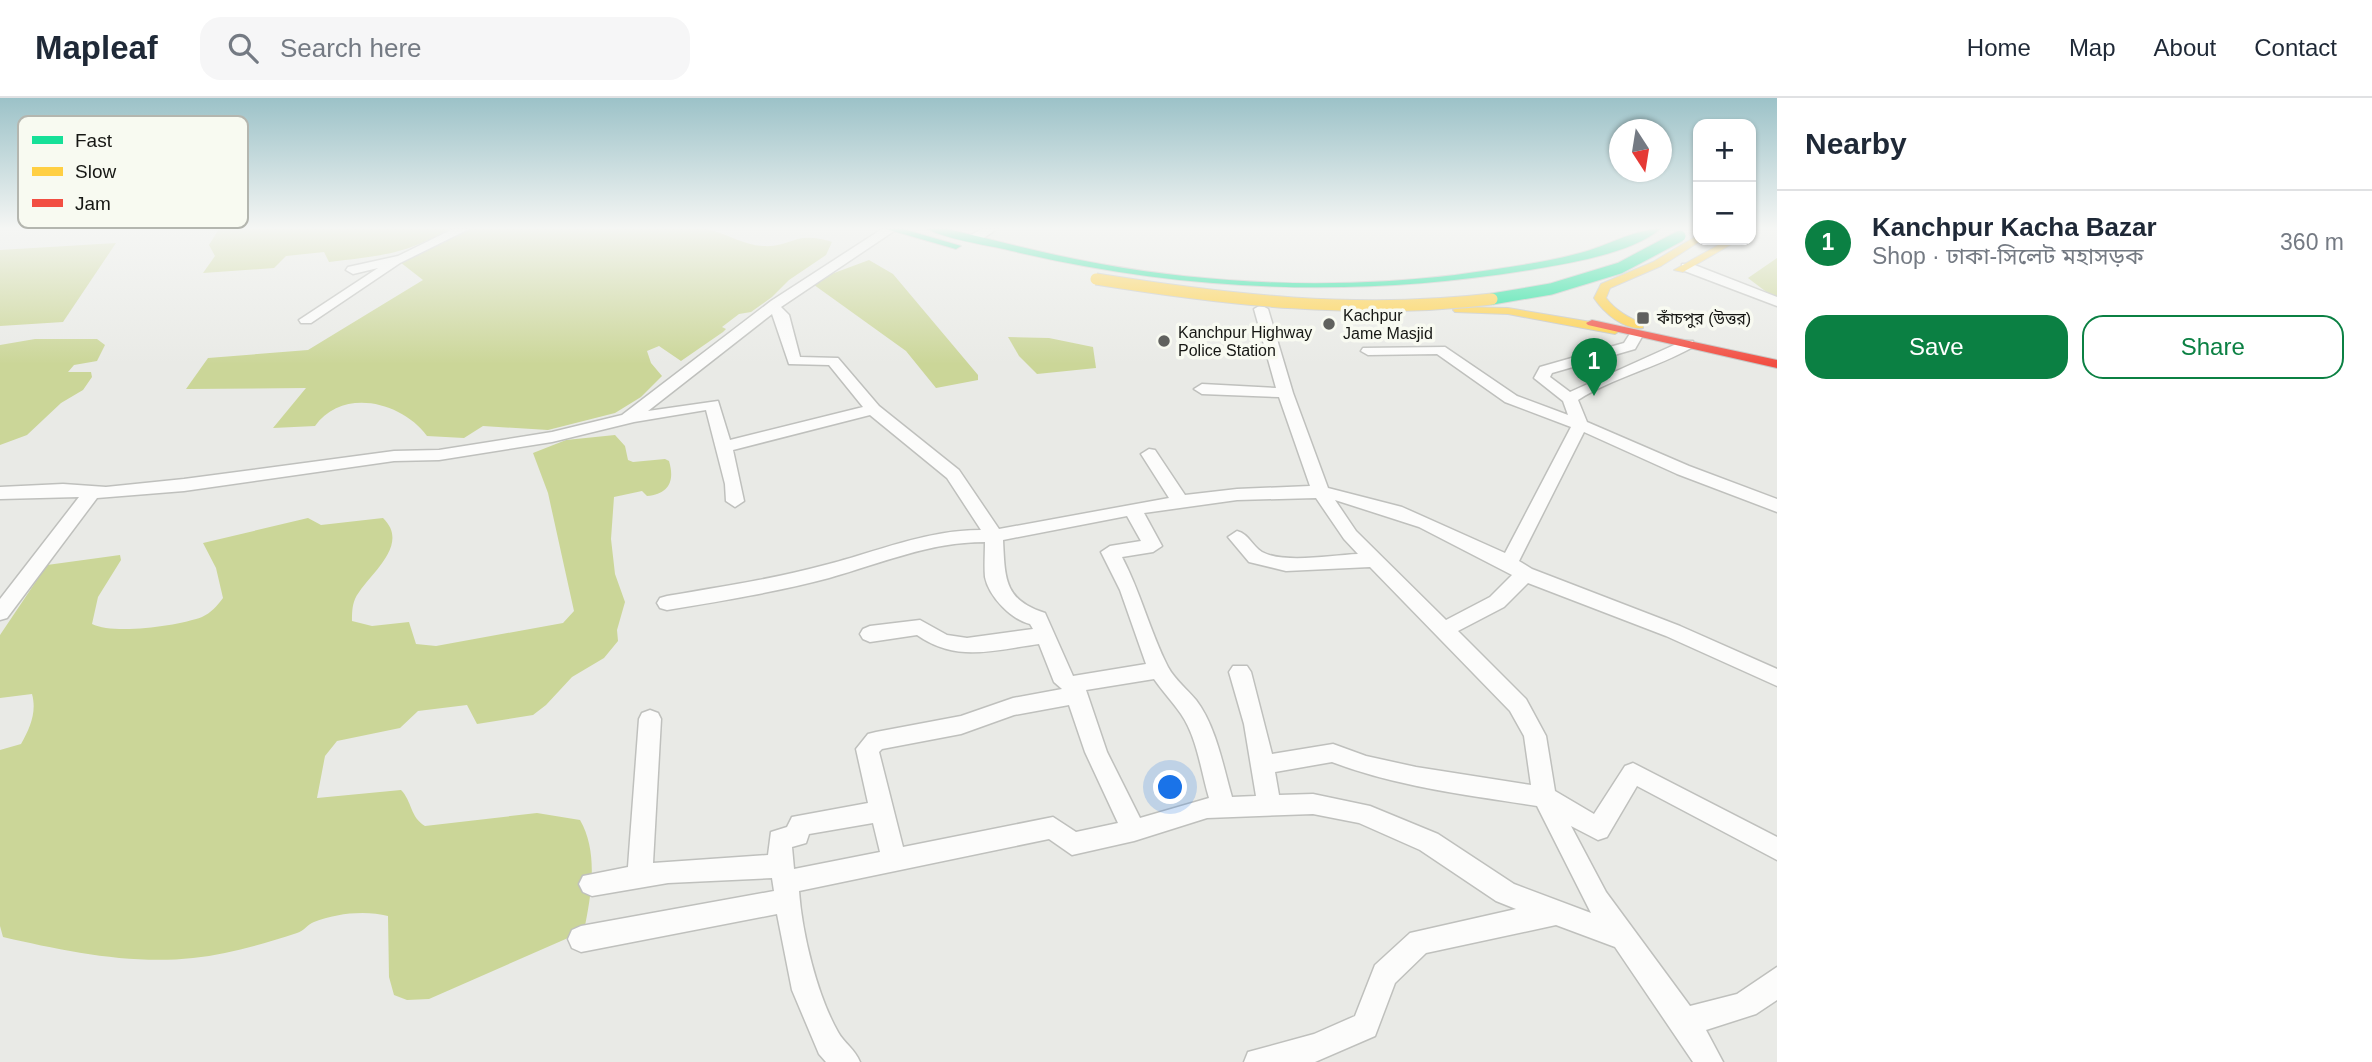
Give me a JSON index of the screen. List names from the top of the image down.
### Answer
{
  "places": {
    "transit": ["কাঁচপুর (উত্তর)"],
    "other": ["Kachpur Jame Masjid", "Kanchpur Highway Police Station"]
  },
  "legend": ["Fast", "Slow", "Jam"],
  "north": "bottom",
  "page": {
    "header": "Mapleaf",
    "search": "Search here",
    "nav": [
      "Home",
      "Map",
      "About",
      "Contact"
    ],
    "heading": "Nearby",
    "map_buttons": ["+", "−"],
    "list": [
      {
        "mark": "1",
        "name": "Kanchpur Kacha Bazar",
        "note": "Shop · ঢাকা-সিলেট মহাসড়ক",
        "value": "360 m"
      }
    ],
    "buttons": ["Save", "Share"],
    "pins": "1"
  }
}
